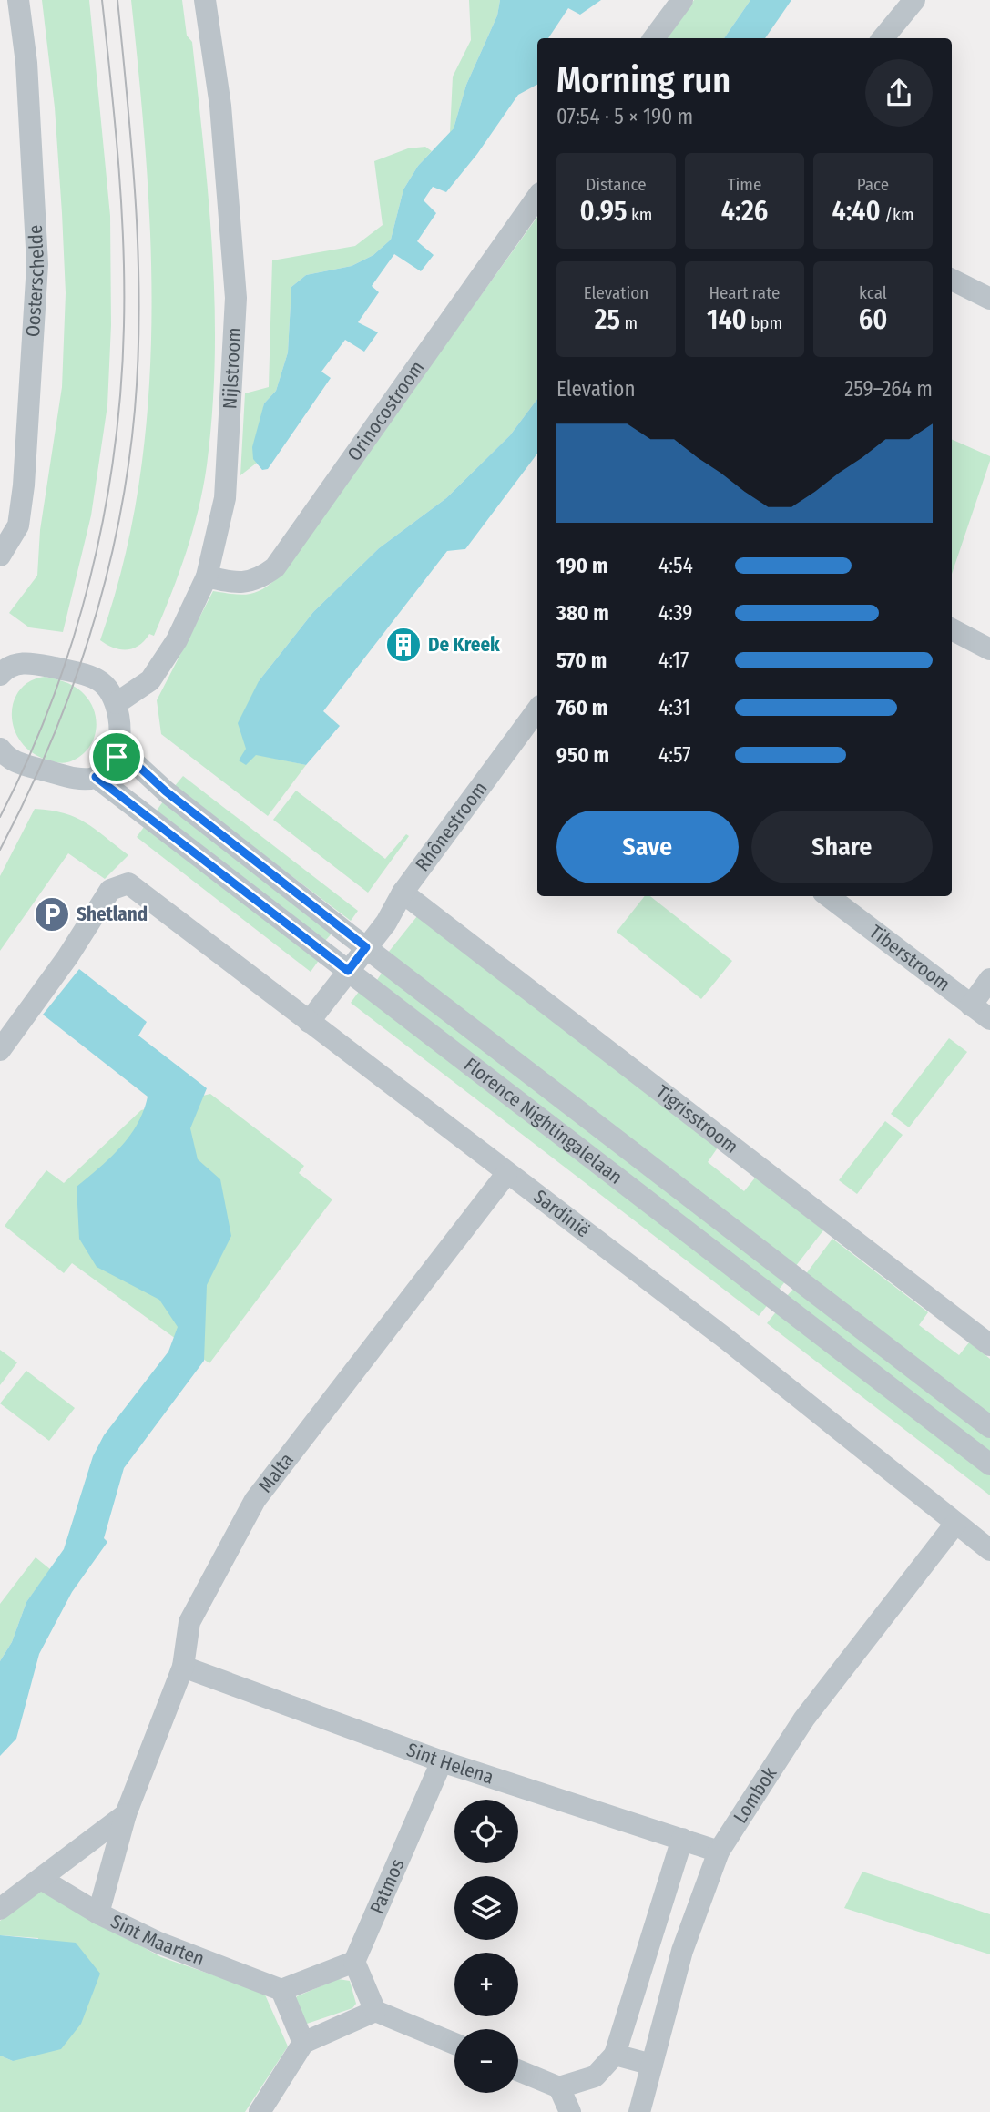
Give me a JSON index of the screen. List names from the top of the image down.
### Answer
{
  "streets": {
    "street": [
      "Oosterschelde",
      "Nijlstroom",
      "Orinocostroom",
      "Rhônestroom",
      "Tiberstroom",
      "Tigrisstroom",
      "Florence Nightingalelaan",
      "Sardinië",
      "Malta",
      "Sint Helena",
      "Lombok",
      "Patmos",
      "Sint Maarten"
    ]
  },
  "crossings": [
    ["Nijlstroom", "Orinocostroom"],
    ["Rhônestroom", "Tigrisstroom"],
    ["Rhônestroom", "Florence Nightingalelaan"],
    ["Sardinië", "Malta"],
    ["Sardinië", "Lombok"],
    ["Malta", "Sint Helena"],
    ["Malta", "Sint Maarten"],
    ["Sint Helena", "Lombok"],
    ["Sint Helena", "Patmos"]
  ],
  "places": {
    "building": ["De Kreek"],
    "parking": ["Shetland"]
  },
  "page": {
    "heading": ["Morning run", "07:54 · 5 × 190 m"],
    "stats": [
      ["Distance", "0.95 km"],
      ["Time", "4:26"],
      ["Pace", "4:40 /km"],
      ["Elevation", "25 m"],
      ["Heart rate", "140 bpm"],
      ["kcal", "60"]
    ],
    "chart": ["Elevation", "259–264 m"],
    "list": [
      {
        "name": "190 m",
        "note": "4:54"
      },
      {
        "name": "380 m",
        "note": "4:39"
      },
      {
        "name": "570 m",
        "note": "4:17"
      },
      {
        "name": "760 m",
        "note": "4:31"
      },
      {
        "name": "950 m",
        "note": "4:57"
      }
    ],
    "buttons": ["Save", "Share"],
    "map_buttons": ["+", "−"]
  }
}
